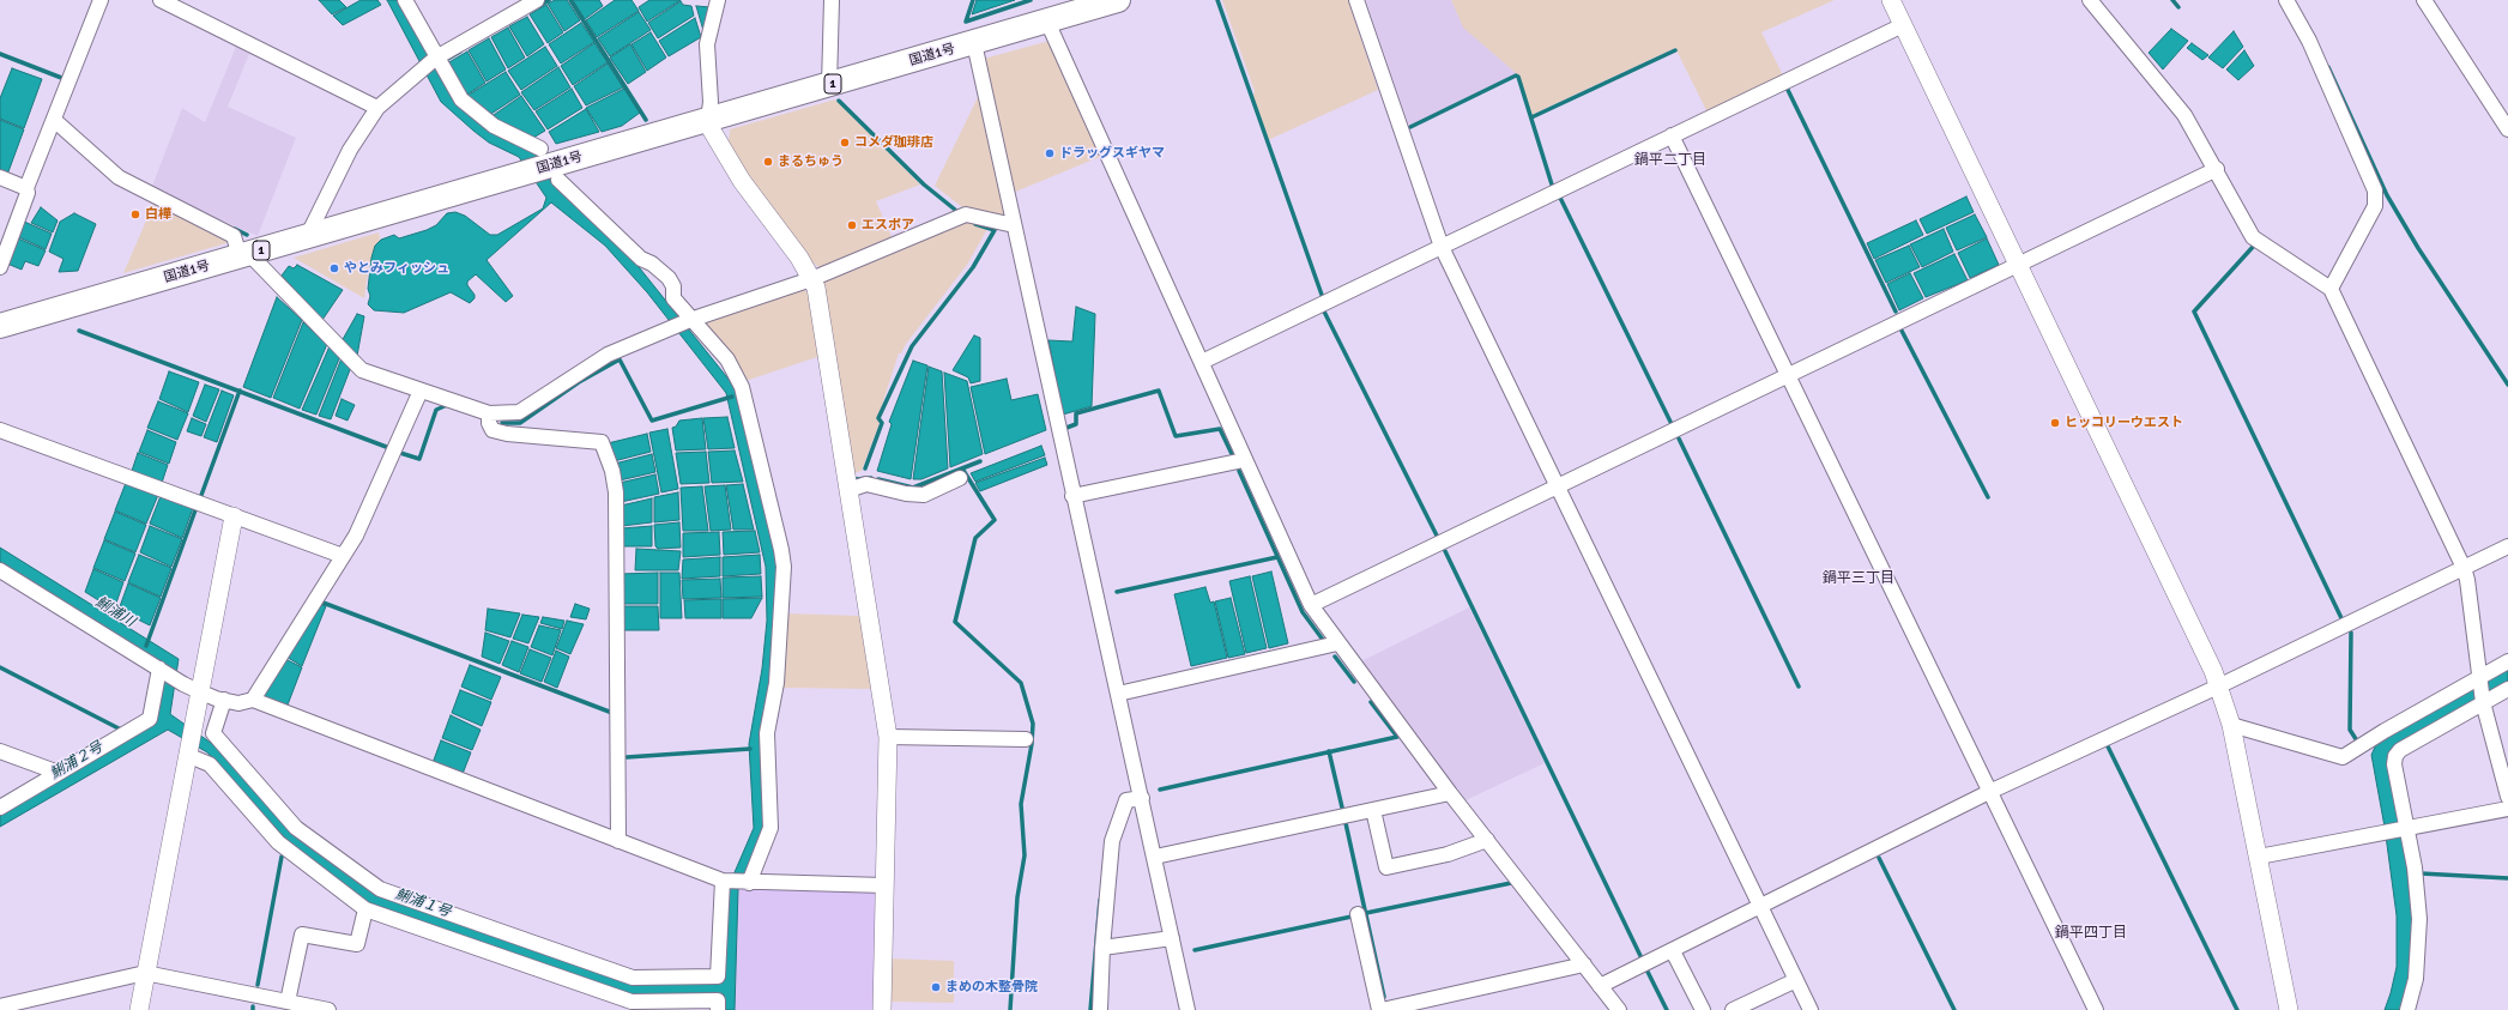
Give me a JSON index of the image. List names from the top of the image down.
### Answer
{
  "streets": {
    "highway": ["国道1号", "1"]
  },
  "districts": ["鍋平二丁目", "鍋平三丁目", "鍋平四丁目"],
  "water": ["鯏浦川", "鯏浦２号", "鯏浦１号"],
  "places": [
    "コメダ珈琲店",
    "ドラッグスギヤマ",
    "まるちゅう",
    "白樺",
    "エスポア",
    "やとみフィッシュ",
    "ヒッコリーウエスト",
    "まめの木整骨院"
  ]
}
